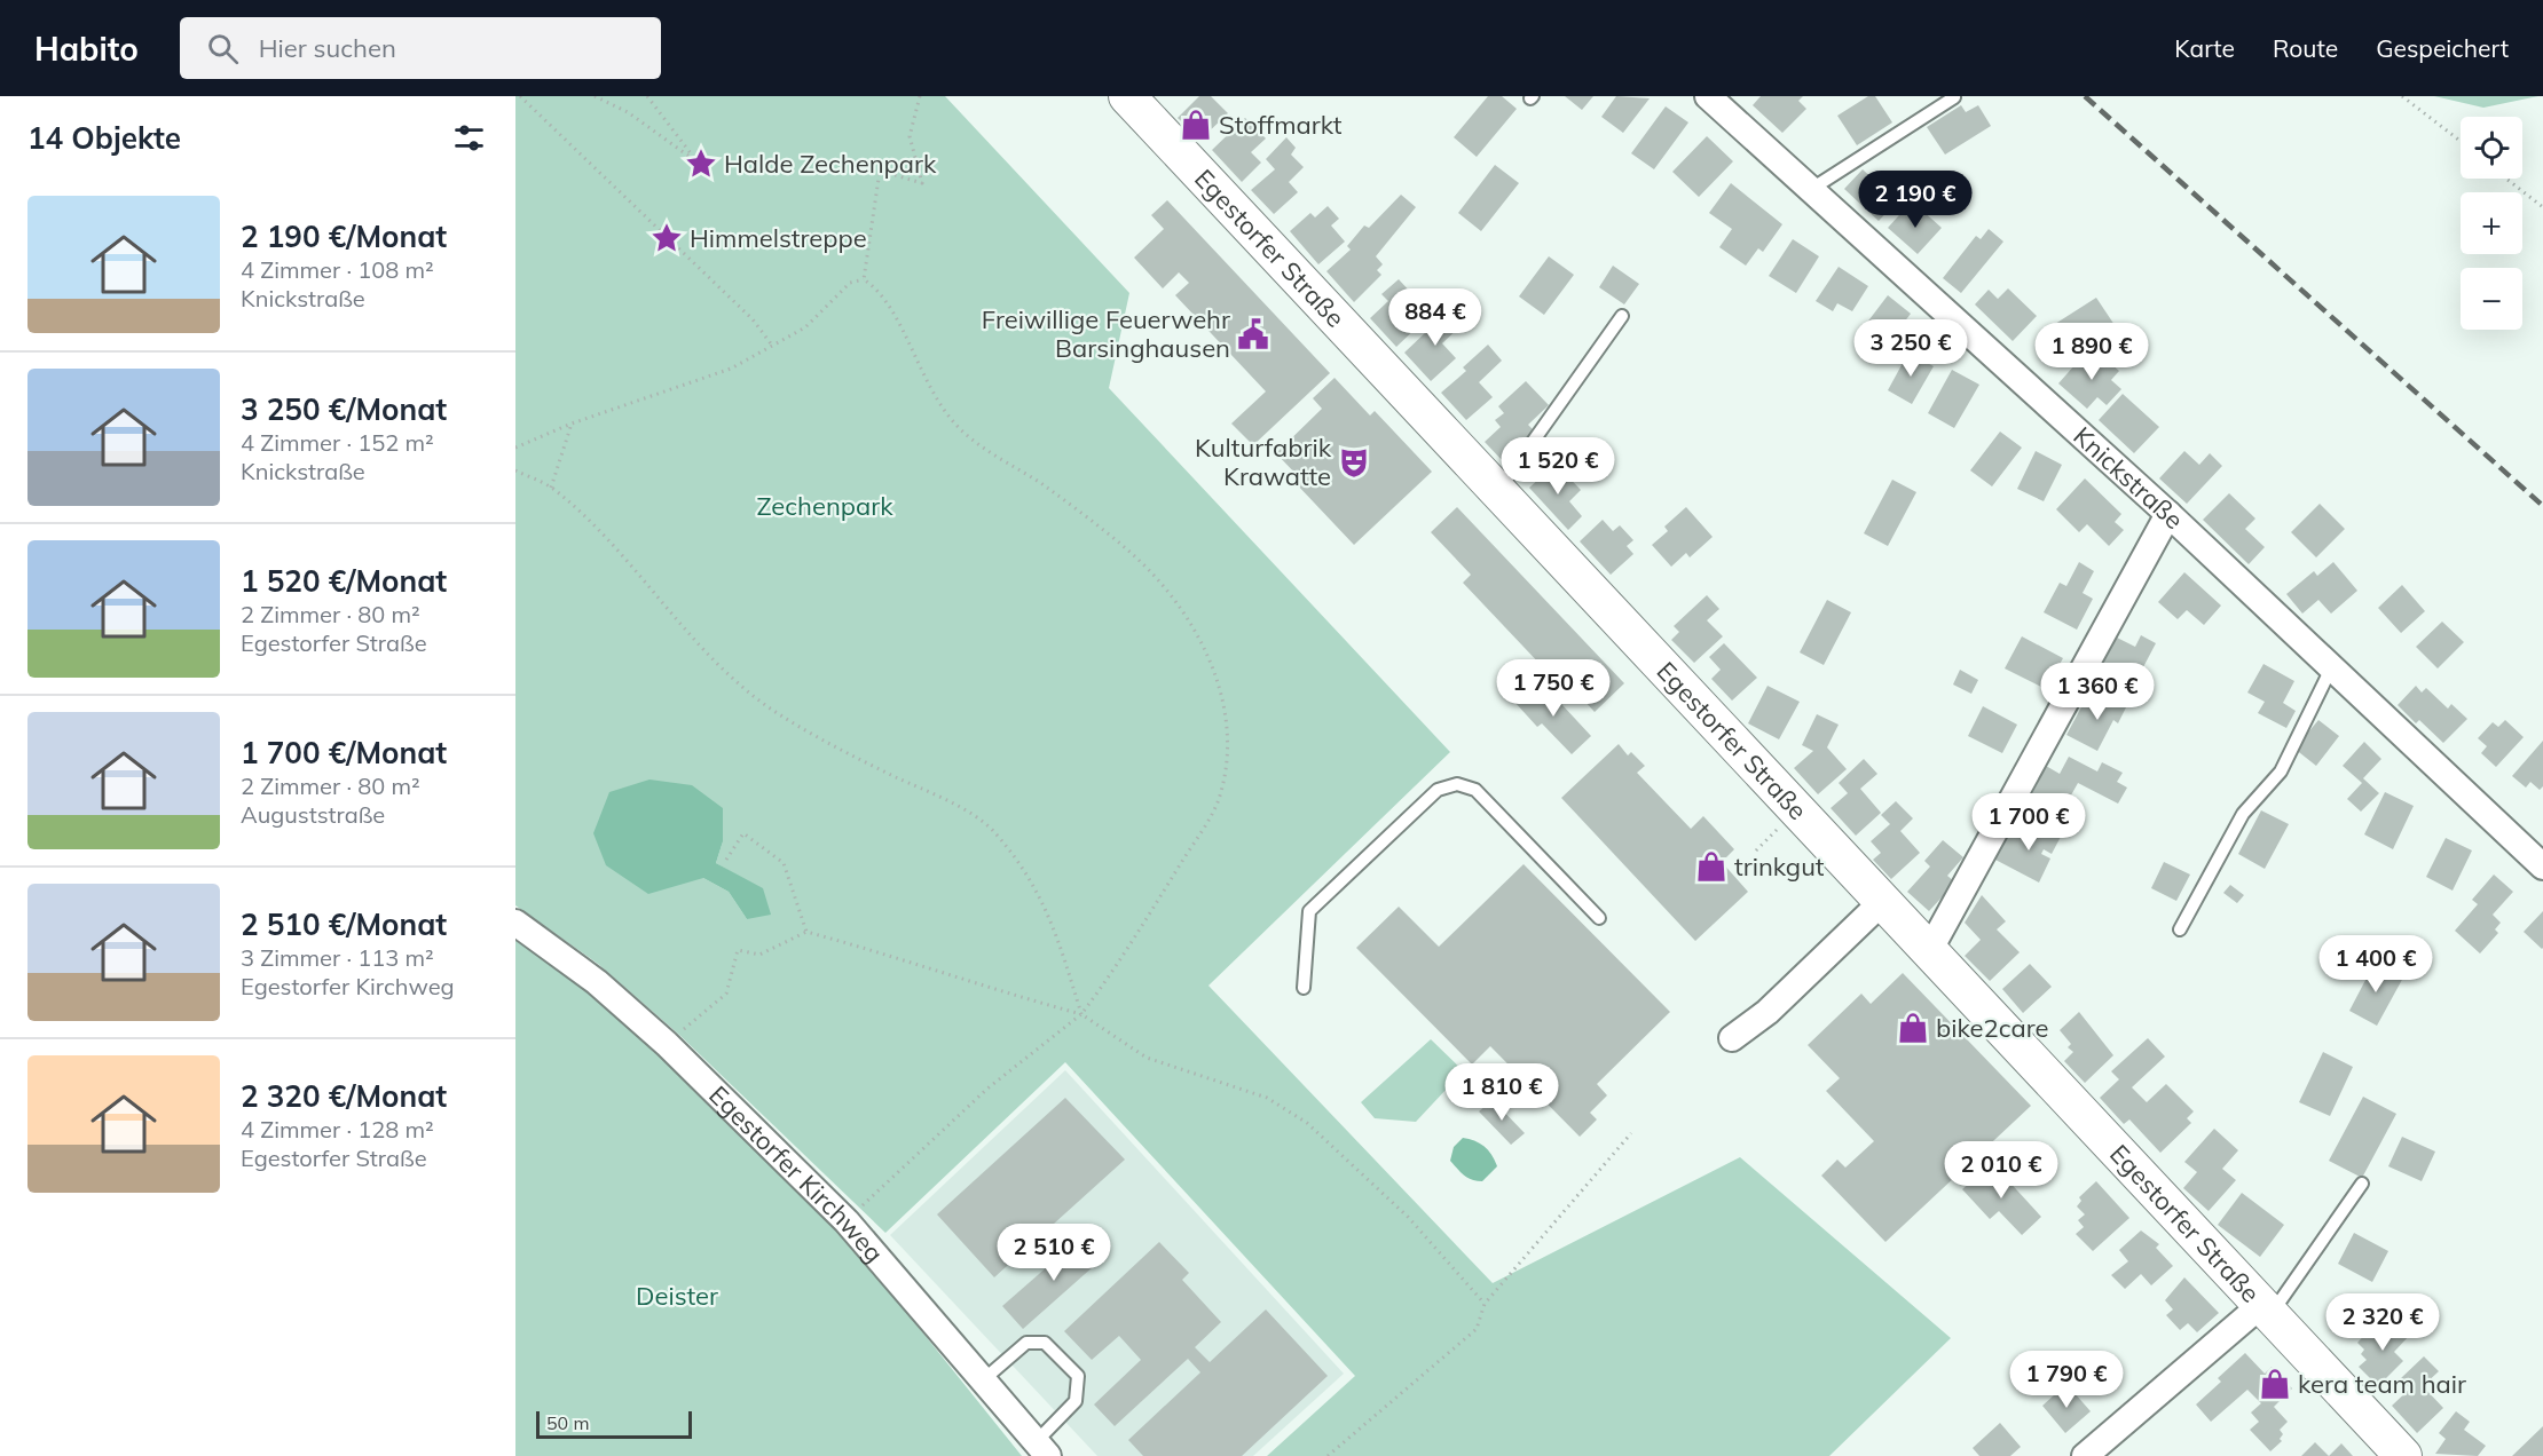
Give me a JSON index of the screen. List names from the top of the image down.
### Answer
{
  "streets": {
    "main road": ["Egestorfer Straße"],
    "street": ["Knickstraße", "Egestorfer Kirchweg"]
  },
  "parks": ["Zechenpark", "Deister"],
  "places": {
    "shop": [
      "Stoffmarkt",
      "trinkgut",
      "bike2care",
      "kera team hair"
    ],
    "place": ["Halde Zechenpark", "Himmelstreppe"],
    "public building": ["Freiwillige Feuerwehr Barsinghausen"],
    "theatre": ["Kulturfabrik Krawatte"]
  },
  "scale_bar": "50 m",
  "page": {
    "header": "Habito",
    "search": "Hier suchen",
    "nav": ["Karte", "Route", "Gespeichert"],
    "heading": "14 Objekte",
    "map_buttons": ["+", "−"],
    "price": [
      "2 190 €",
      "884 €",
      "3 250 €",
      "1 890 €",
      "1 520 €",
      "1 750 €",
      "1 360 €",
      "1 700 €",
      "1 400 €",
      "1 810 €",
      "2 010 €",
      "2 510 €",
      "2 320 €",
      "1 790 €"
    ],
    "list": [
      {
        "name": "2 190 €/Monat",
        "note": "4 Zimmer · 108 m² · Knickstraße"
      },
      {
        "name": "3 250 €/Monat",
        "note": "4 Zimmer · 152 m² · Knickstraße"
      },
      {
        "name": "1 520 €/Monat",
        "note": "2 Zimmer · 80 m² · Egestorfer Straße"
      },
      {
        "name": "1 700 €/Monat",
        "note": "2 Zimmer · 80 m² · Auguststraße"
      },
      {
        "name": "2 510 €/Monat",
        "note": "3 Zimmer · 113 m² · Egestorfer Kirchweg"
      },
      {
        "name": "2 320 €/Monat",
        "note": "4 Zimmer · 128 m² · Egestorfer Straße"
      }
    ],
    "scale": "50 m"
  }
}
